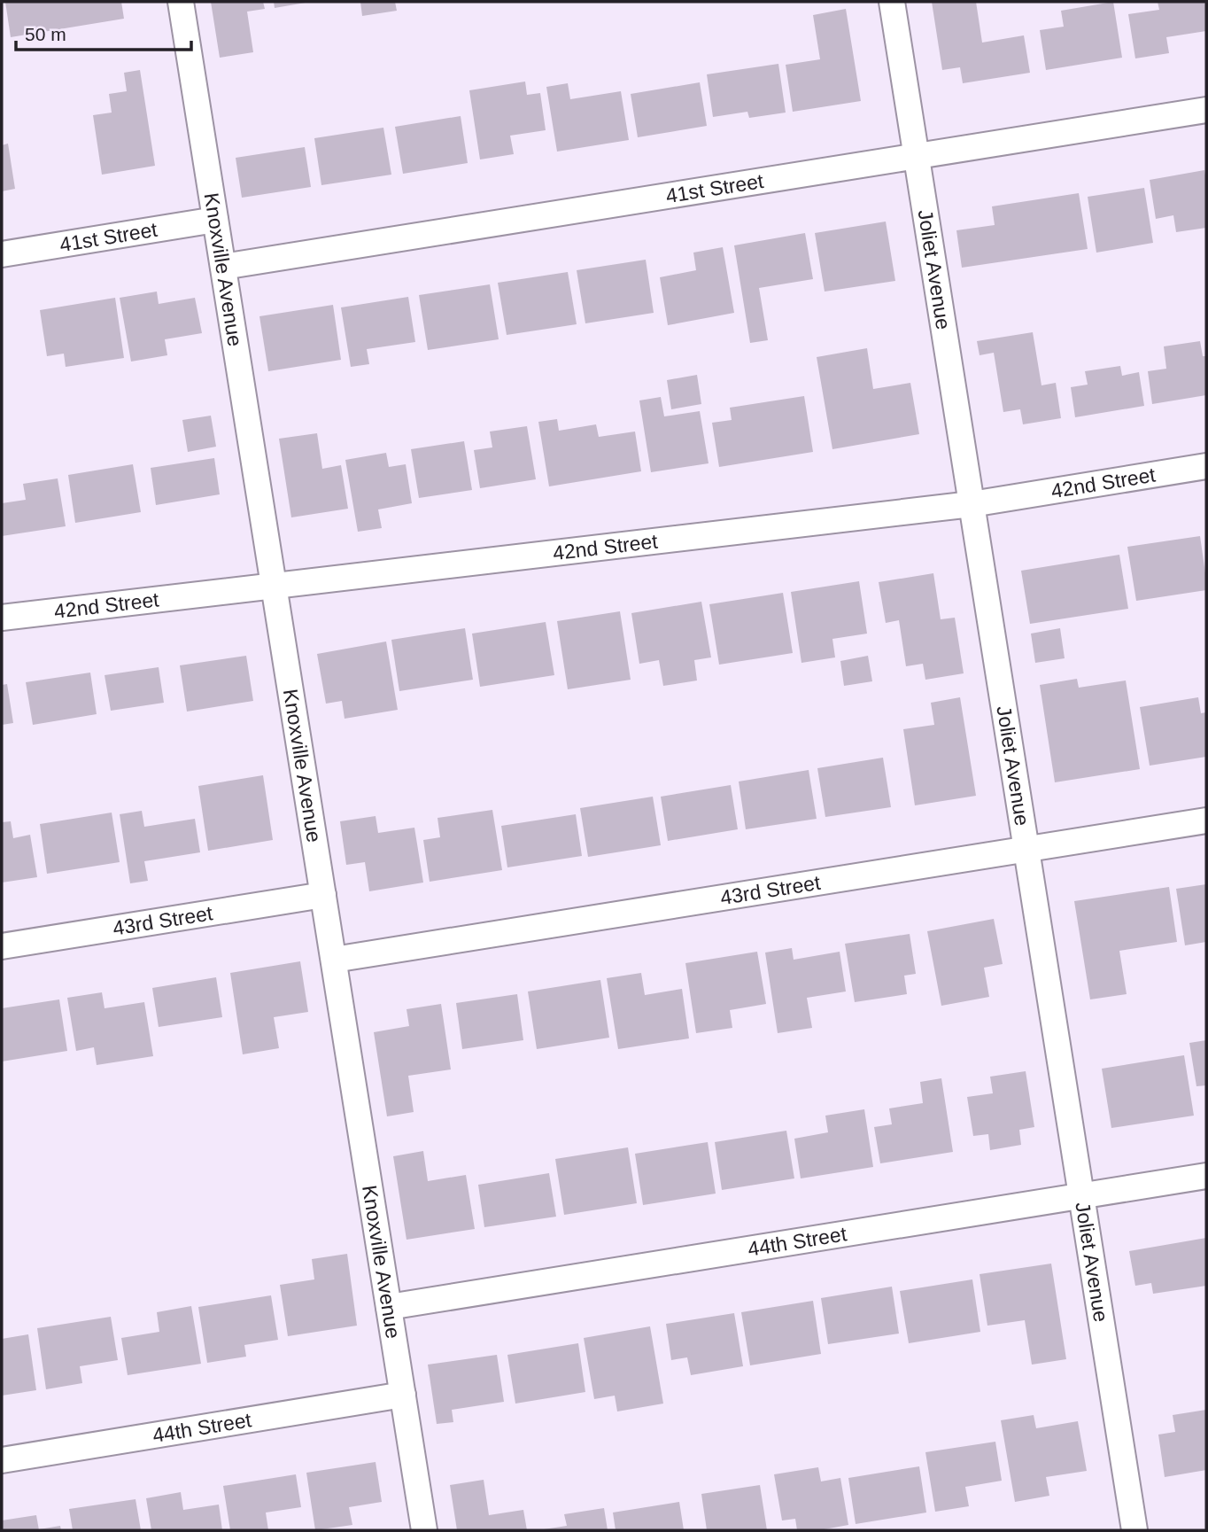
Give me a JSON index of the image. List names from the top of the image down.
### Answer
{
  "streets": {
    "street": [
      "41st Street",
      "Joliet Avenue",
      "Knoxville Avenue",
      "42nd Street",
      "43rd Street",
      "44th Street"
    ]
  },
  "crossings": [
    ["41st Street", "Joliet Avenue"],
    ["41st Street", "Knoxville Avenue"],
    ["Joliet Avenue", "42nd Street"],
    ["Joliet Avenue", "43rd Street"],
    ["Joliet Avenue", "44th Street"],
    ["Knoxville Avenue", "42nd Street"],
    ["Knoxville Avenue", "43rd Street"],
    ["Knoxville Avenue", "44th Street"]
  ],
  "scale_bar": "50 m"
}
